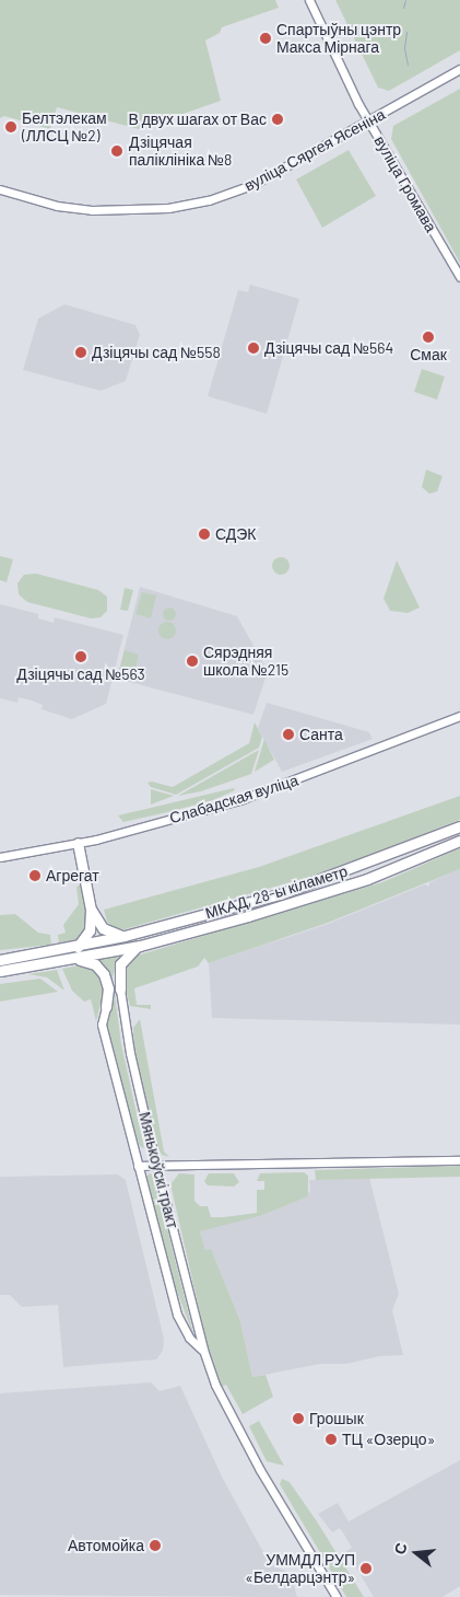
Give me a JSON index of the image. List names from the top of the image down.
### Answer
{
  "streets": {
    "highway": ["МКАД, 28-ы кіламетр"],
    "street": [
      "вуліца Сяргея Ясеніна",
      "вуліца Громава",
      "Слабадская вуліца",
      "Мянькоўскі тракт"
    ]
  },
  "crossings": [
    ["вуліца Сяргея Ясеніна", "вуліца Громава"]
  ],
  "places": [
    "Спартыўны цэнтр Макса Мірнага",
    "В двух шагах от Вас",
    "Белтэлекам (ЛЛСЦ №2)",
    "Дзіцячая паліклініка №8",
    "Смак",
    "Дзіцячы сад №564",
    "Дзіцячы сад №558",
    "СДЭК",
    "Дзіцячы сад №563",
    "Сярэдняя школа №215",
    "Санта",
    "Агрегат",
    "Грошык",
    "ТЦ «Озерцо»",
    "Автомойка",
    "УММДЛ РУП «Белдарцэнтр»"
  ],
  "north": "left"
}
